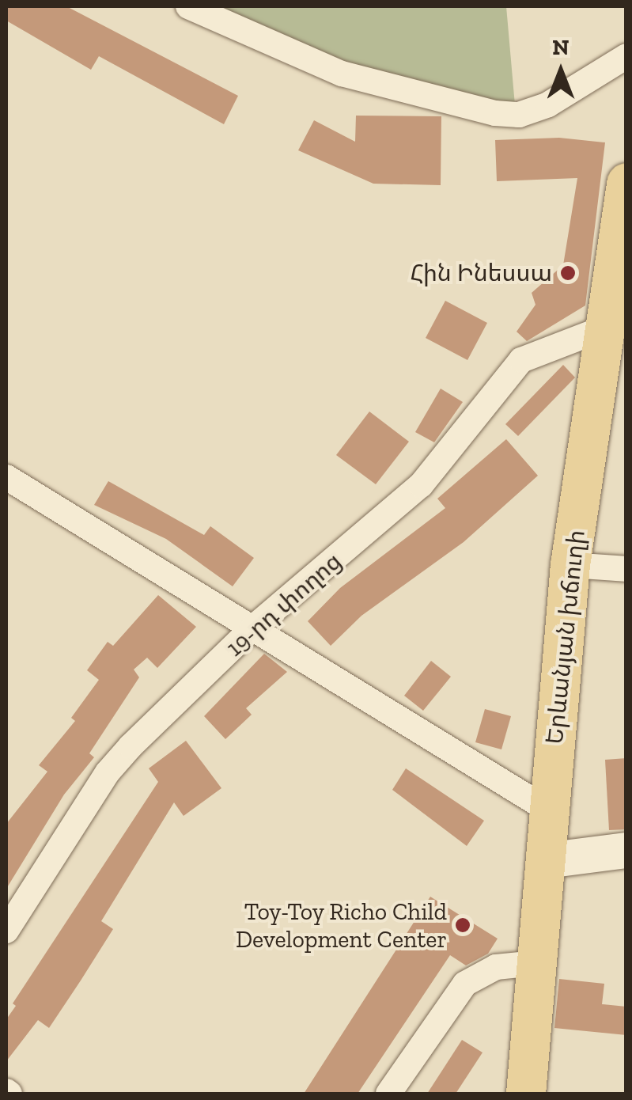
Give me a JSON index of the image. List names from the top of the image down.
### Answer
{
  "streets": {
    "main road": ["Երևանյան խճուղի"],
    "street": ["19-րդ փողոց"]
  },
  "crossings": [
    ["19-րդ փողոց", "Երևանյան խճուղի"]
  ],
  "places": ["Հին Ինեսսա", "Toy-Toy Richo Child Development Center"],
  "north": "top"
}
